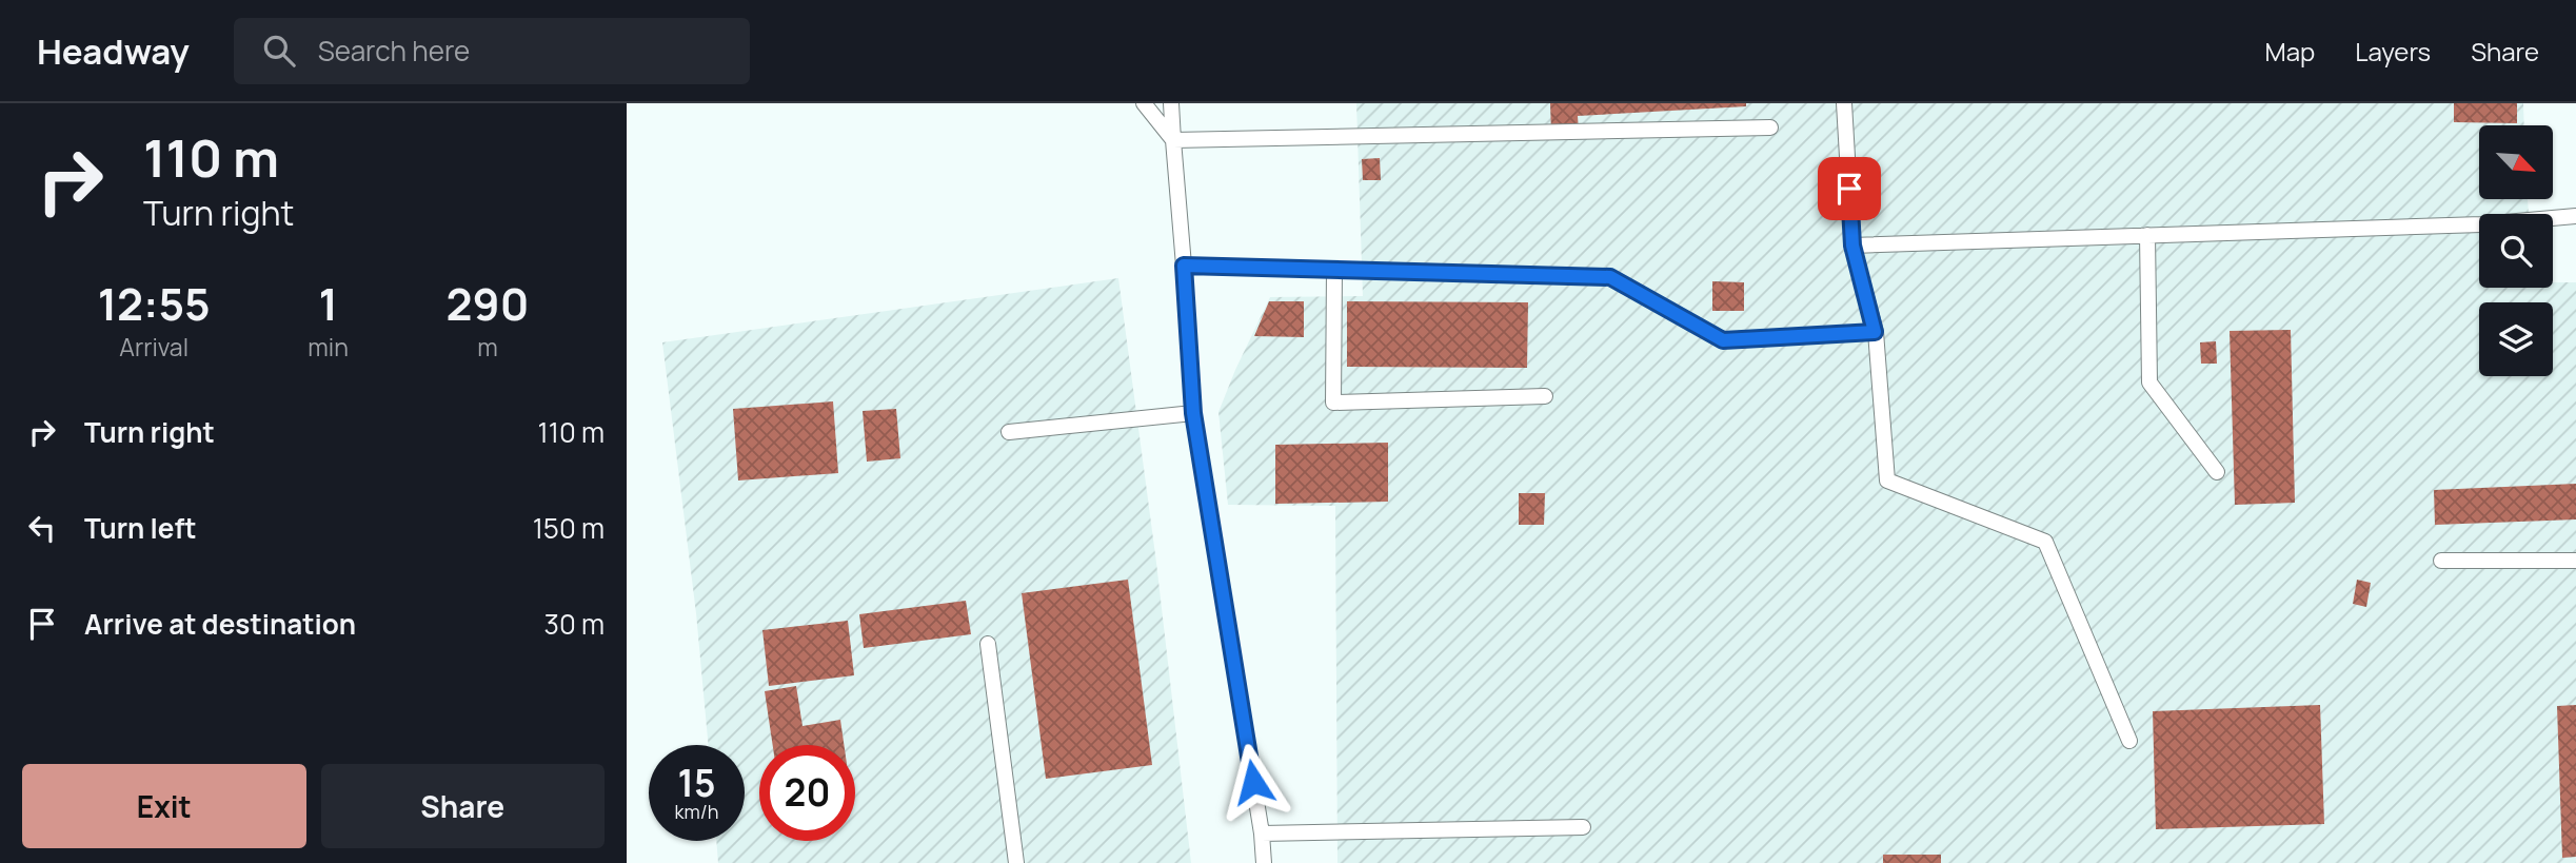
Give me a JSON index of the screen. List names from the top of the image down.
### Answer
{
  "north": "bottom right",
  "page": {
    "header": "Headway",
    "search": "Search here",
    "nav": ["Map", "Layers", "Share"],
    "turn": ["110 m", "Turn right"],
    "eta": [
      "12:55",
      "Arrival",
      "1",
      "min",
      "290",
      "m"
    ],
    "list": [
      {
        "name": "Turn right",
        "value": "110 m"
      },
      {
        "name": "Turn left",
        "value": "150 m"
      },
      {
        "name": "Arrive at destination",
        "value": "30 m"
      }
    ],
    "speed": "15 km/h",
    "limit": "20",
    "buttons": ["Exit", "Share"]
  }
}
